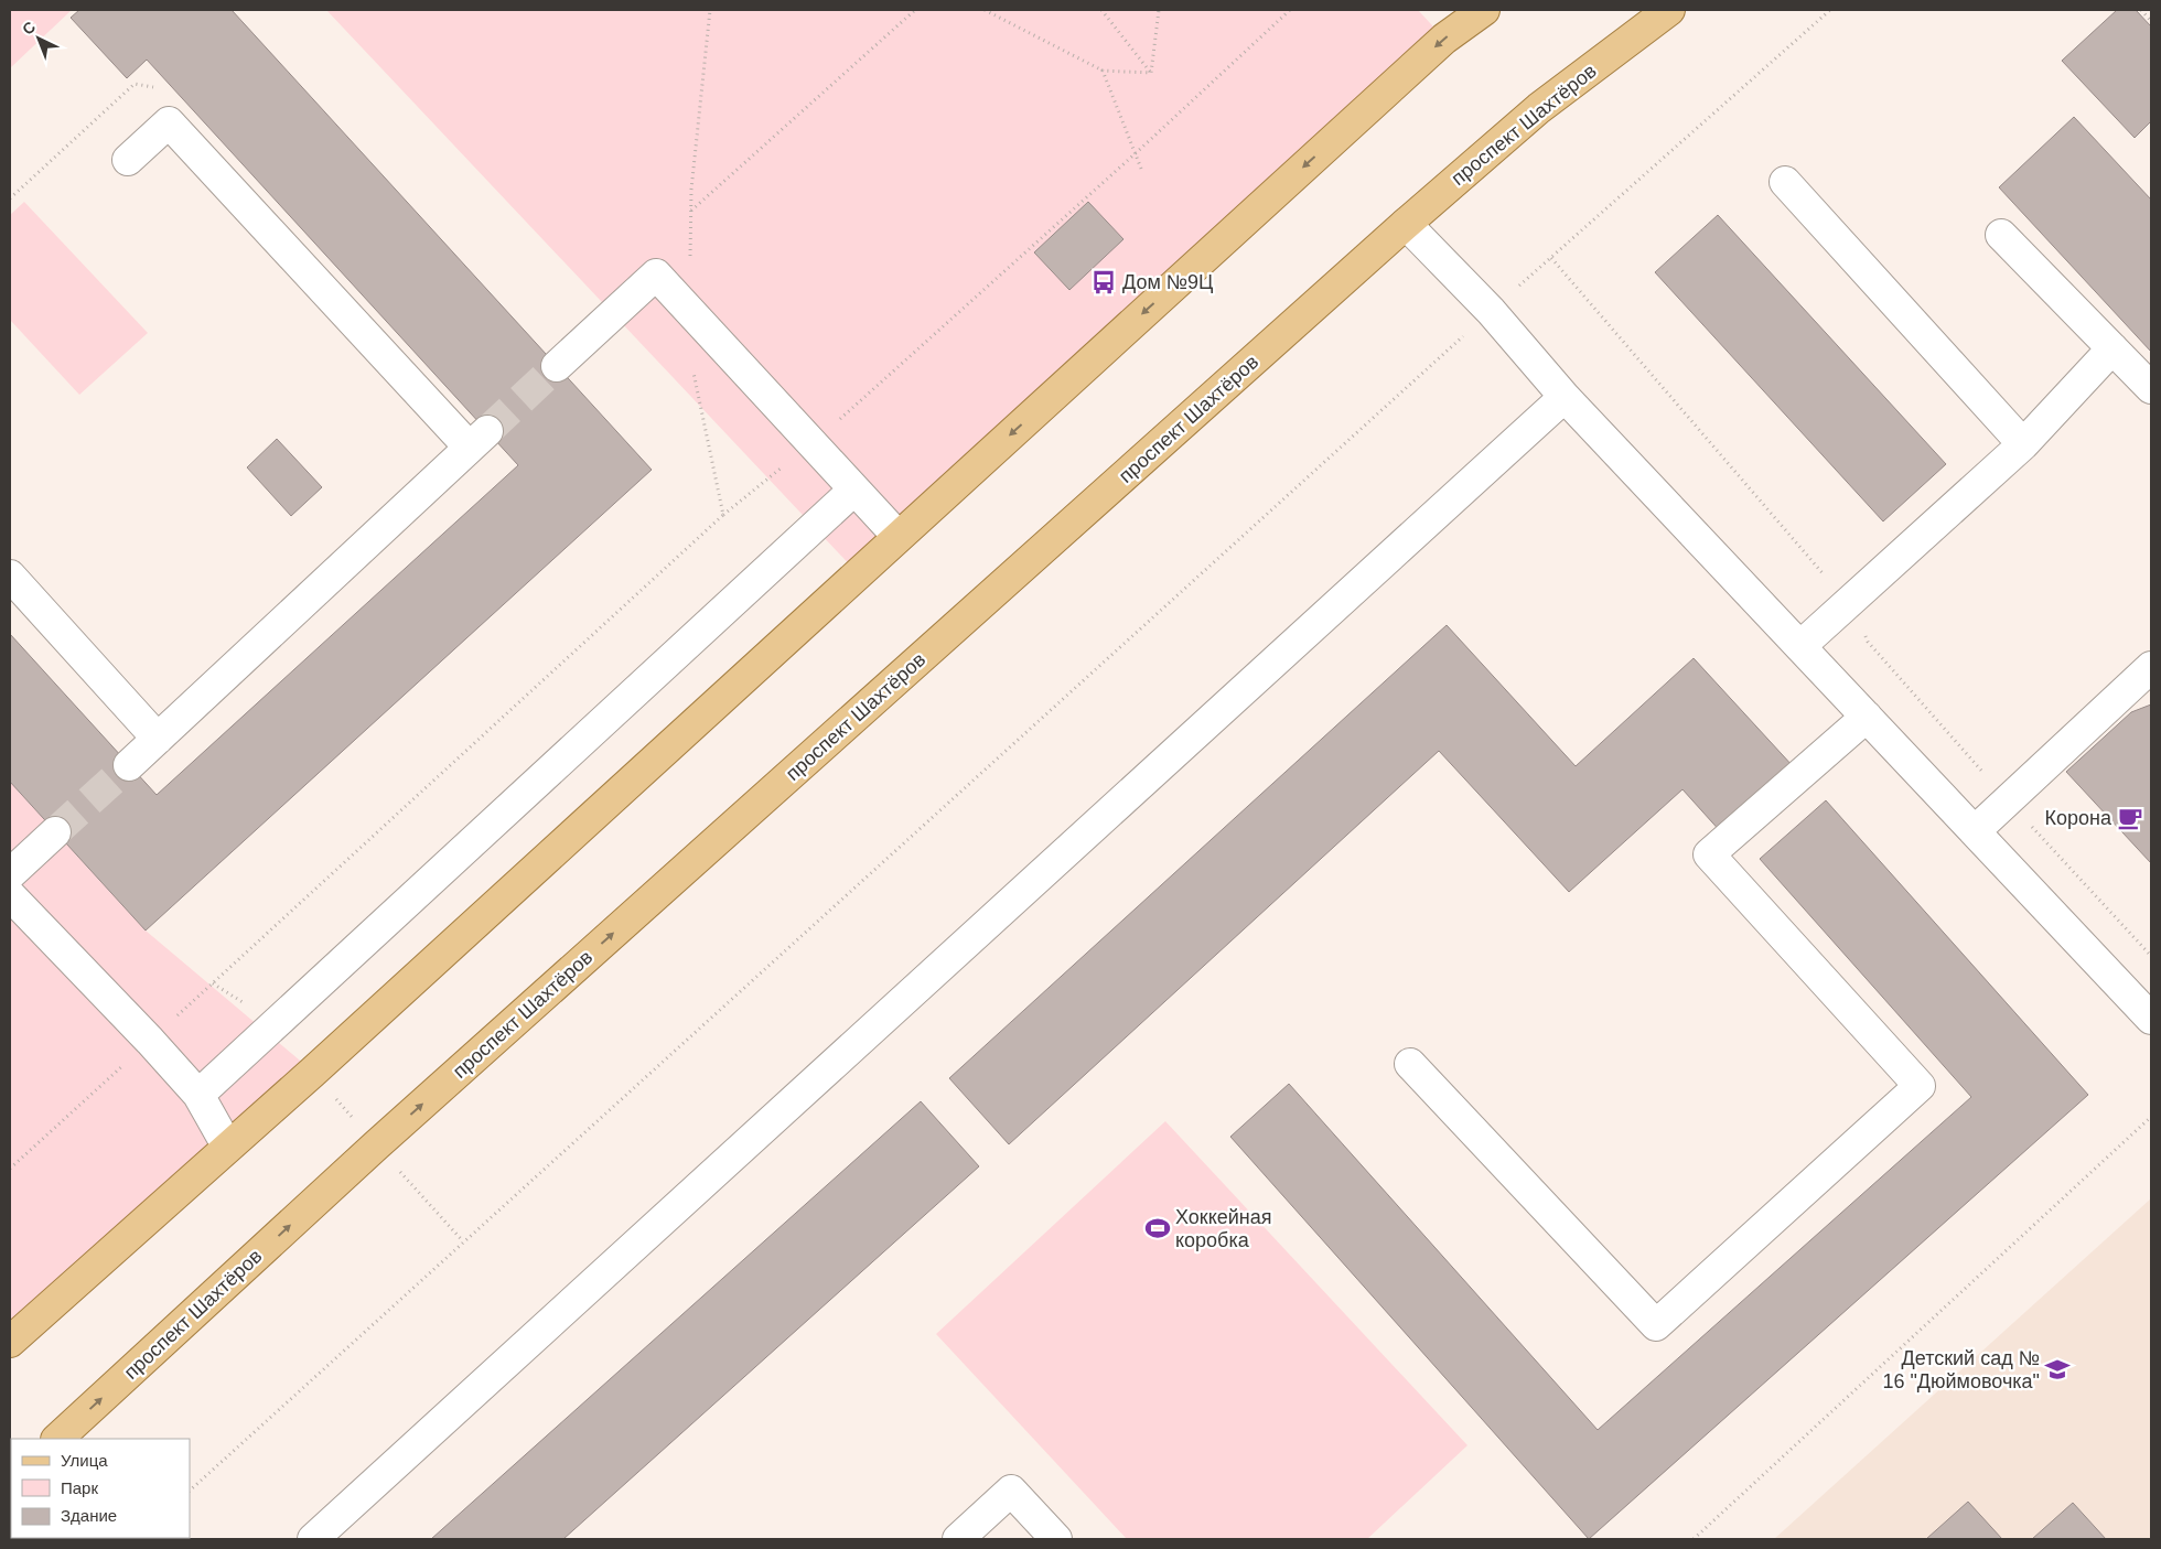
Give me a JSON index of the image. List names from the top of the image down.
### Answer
{
  "streets": {
    "main road": ["проспект Шахтёров"]
  },
  "places": {
    "bus stop": ["Дом №9Ц"],
    "cafe": ["Корона"],
    "sports": ["Хоккейная коробка"],
    "school or university": ["Детский сад № 16 \"Дюймовочка\""]
  },
  "legend": ["Улица", "Парк", "Здание"],
  "north": "top left"
}
